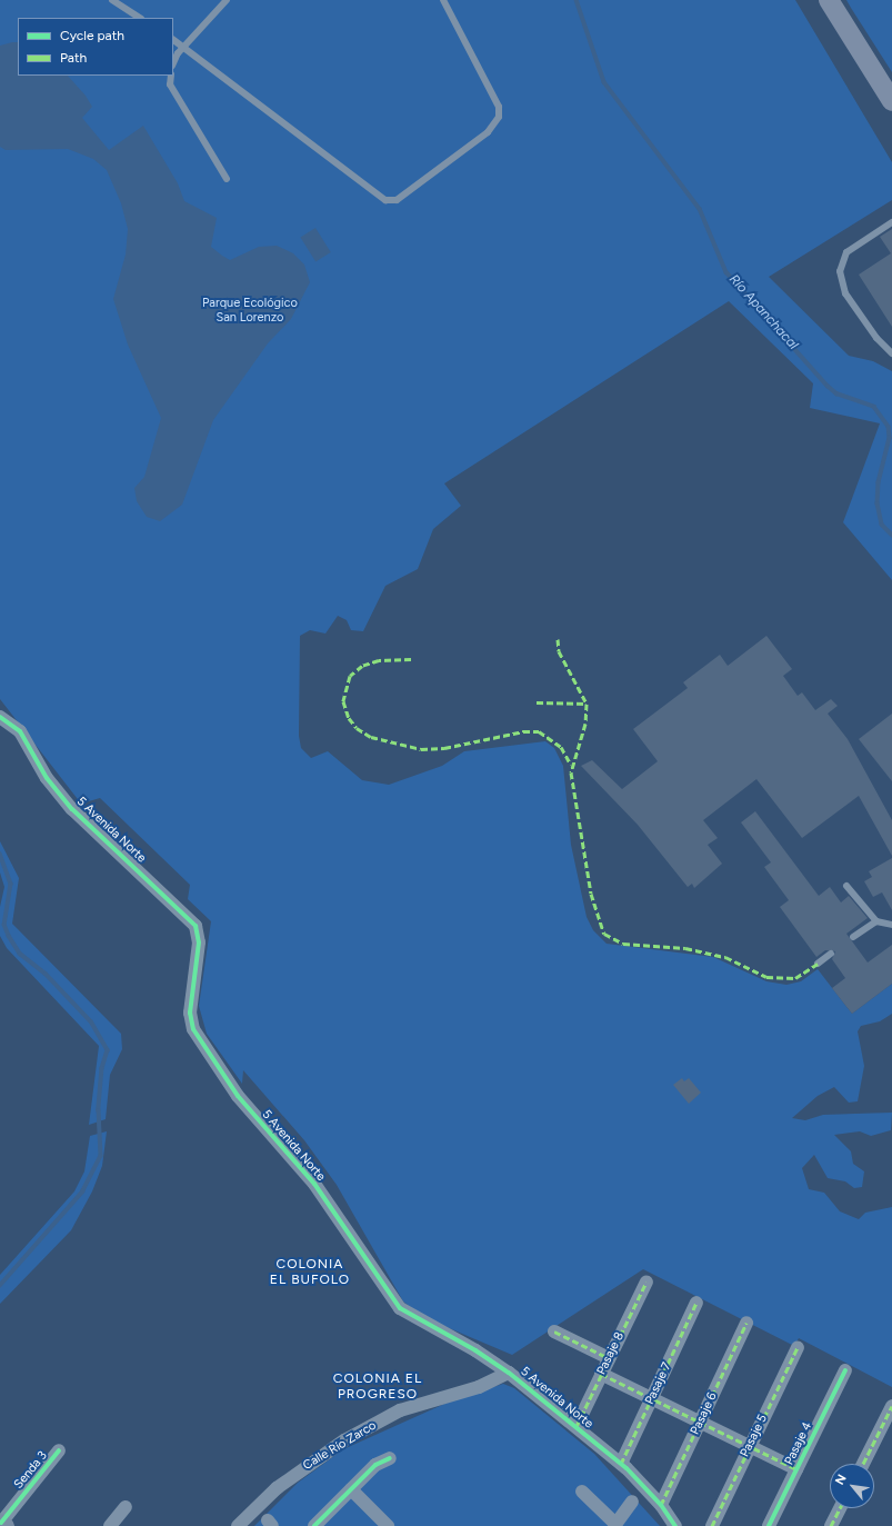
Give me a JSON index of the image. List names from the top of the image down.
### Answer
{
  "streets": {
    "street": [
      "5 Avenida Norte",
      "Pasaje 8",
      "Pasaje 7",
      "Pasaje 6",
      "Pasaje 5",
      "Pasaje 4",
      "Calle Río Zarco",
      "Senda 3"
    ]
  },
  "crossings": [
    ["5 Avenida Norte", "Pasaje 8"],
    ["5 Avenida Norte", "Pasaje 7"],
    ["5 Avenida Norte", "Pasaje 6"],
    ["5 Avenida Norte", "Calle Río Zarco"]
  ],
  "districts": ["COLONIA EL BUFOLO", "COLONIA EL PROGRESO"],
  "water": ["Río Apanchacal"],
  "parks": ["Parque Ecológico San Lorenzo"],
  "legend": ["Cycle path", "Path"],
  "north": "top left"
}
